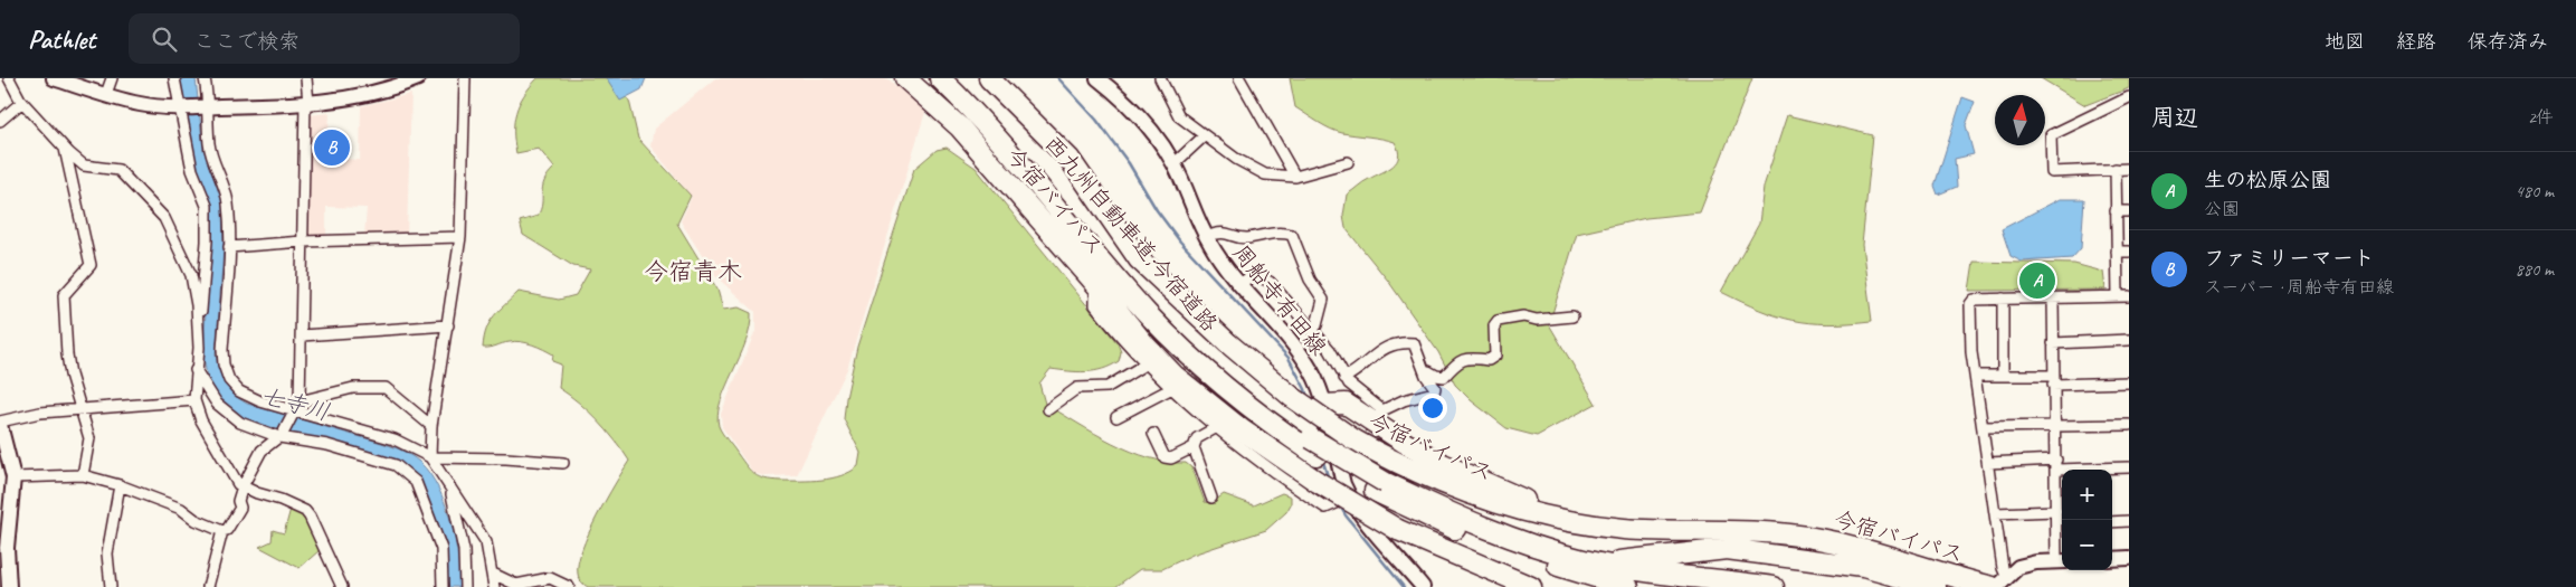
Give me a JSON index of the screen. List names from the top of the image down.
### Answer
{
  "streets": {
    "highway": ["今宿バイパス", "西九州自動車道;今宿道路"],
    "main road": ["周船寺有田線"]
  },
  "districts": ["今宿青木"],
  "water": ["七寺川"],
  "north": "top",
  "page": {
    "header": "Pathlet",
    "search": "ここで検索",
    "nav": ["地図", "経路", "保存済み"],
    "heading": ["周辺", "2件"],
    "pins": ["B", "A"],
    "list": [
      {
        "mark": "A",
        "name": "生の松原公園",
        "note": "公園",
        "value": "480 m"
      },
      {
        "mark": "B",
        "name": "ファミリーマート",
        "note": "スーパー · 周船寺有田線",
        "value": "880 m"
      }
    ],
    "map_buttons": ["+", "−"]
  }
}
